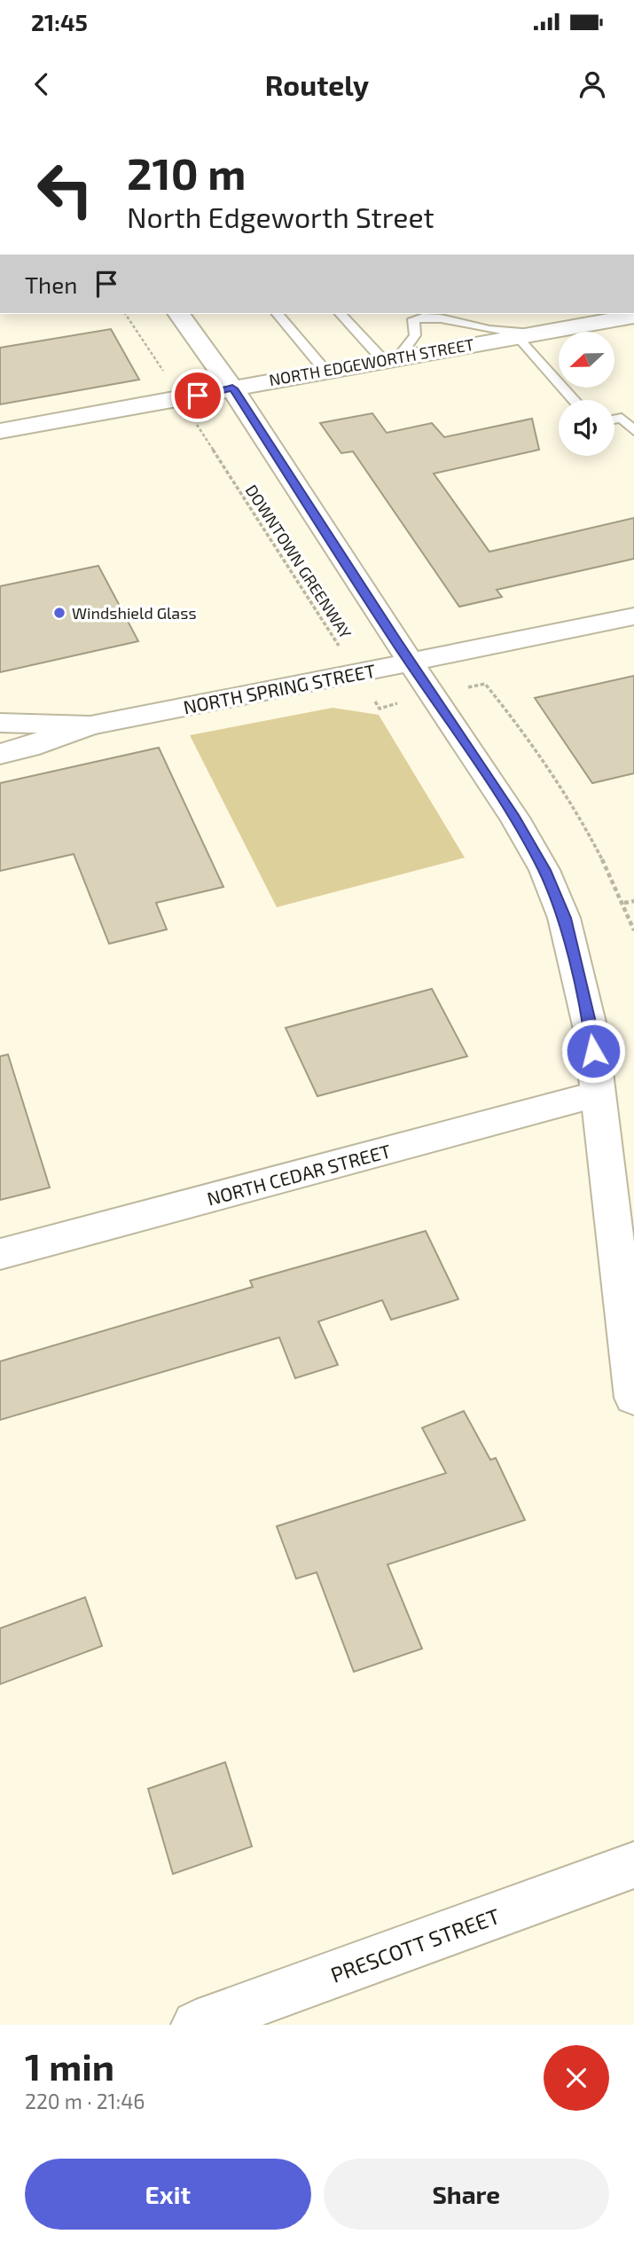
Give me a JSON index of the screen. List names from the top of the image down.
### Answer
{
  "streets": {
    "main road": [
      "NORTH EDGEWORTH STREET",
      "NORTH SPRING STREET",
      "NORTH CEDAR STREET",
      "PRESCOTT STREET"
    ],
    "path": ["DOWNTOWN GREENWAY"]
  },
  "crossings": [
    ["NORTH EDGEWORTH STREET", "DOWNTOWN GREENWAY"],
    ["DOWNTOWN GREENWAY", "NORTH SPRING STREET"]
  ],
  "places": ["Windshield Glass"],
  "north": "left",
  "page": {
    "status": "21:45",
    "header": "Routely",
    "turn": ["210 m", "North Edgeworth Street"],
    "then": "Then",
    "heading": ["1 min", "220 m · 21:46"],
    "buttons": ["Exit", "Share"]
  }
}
